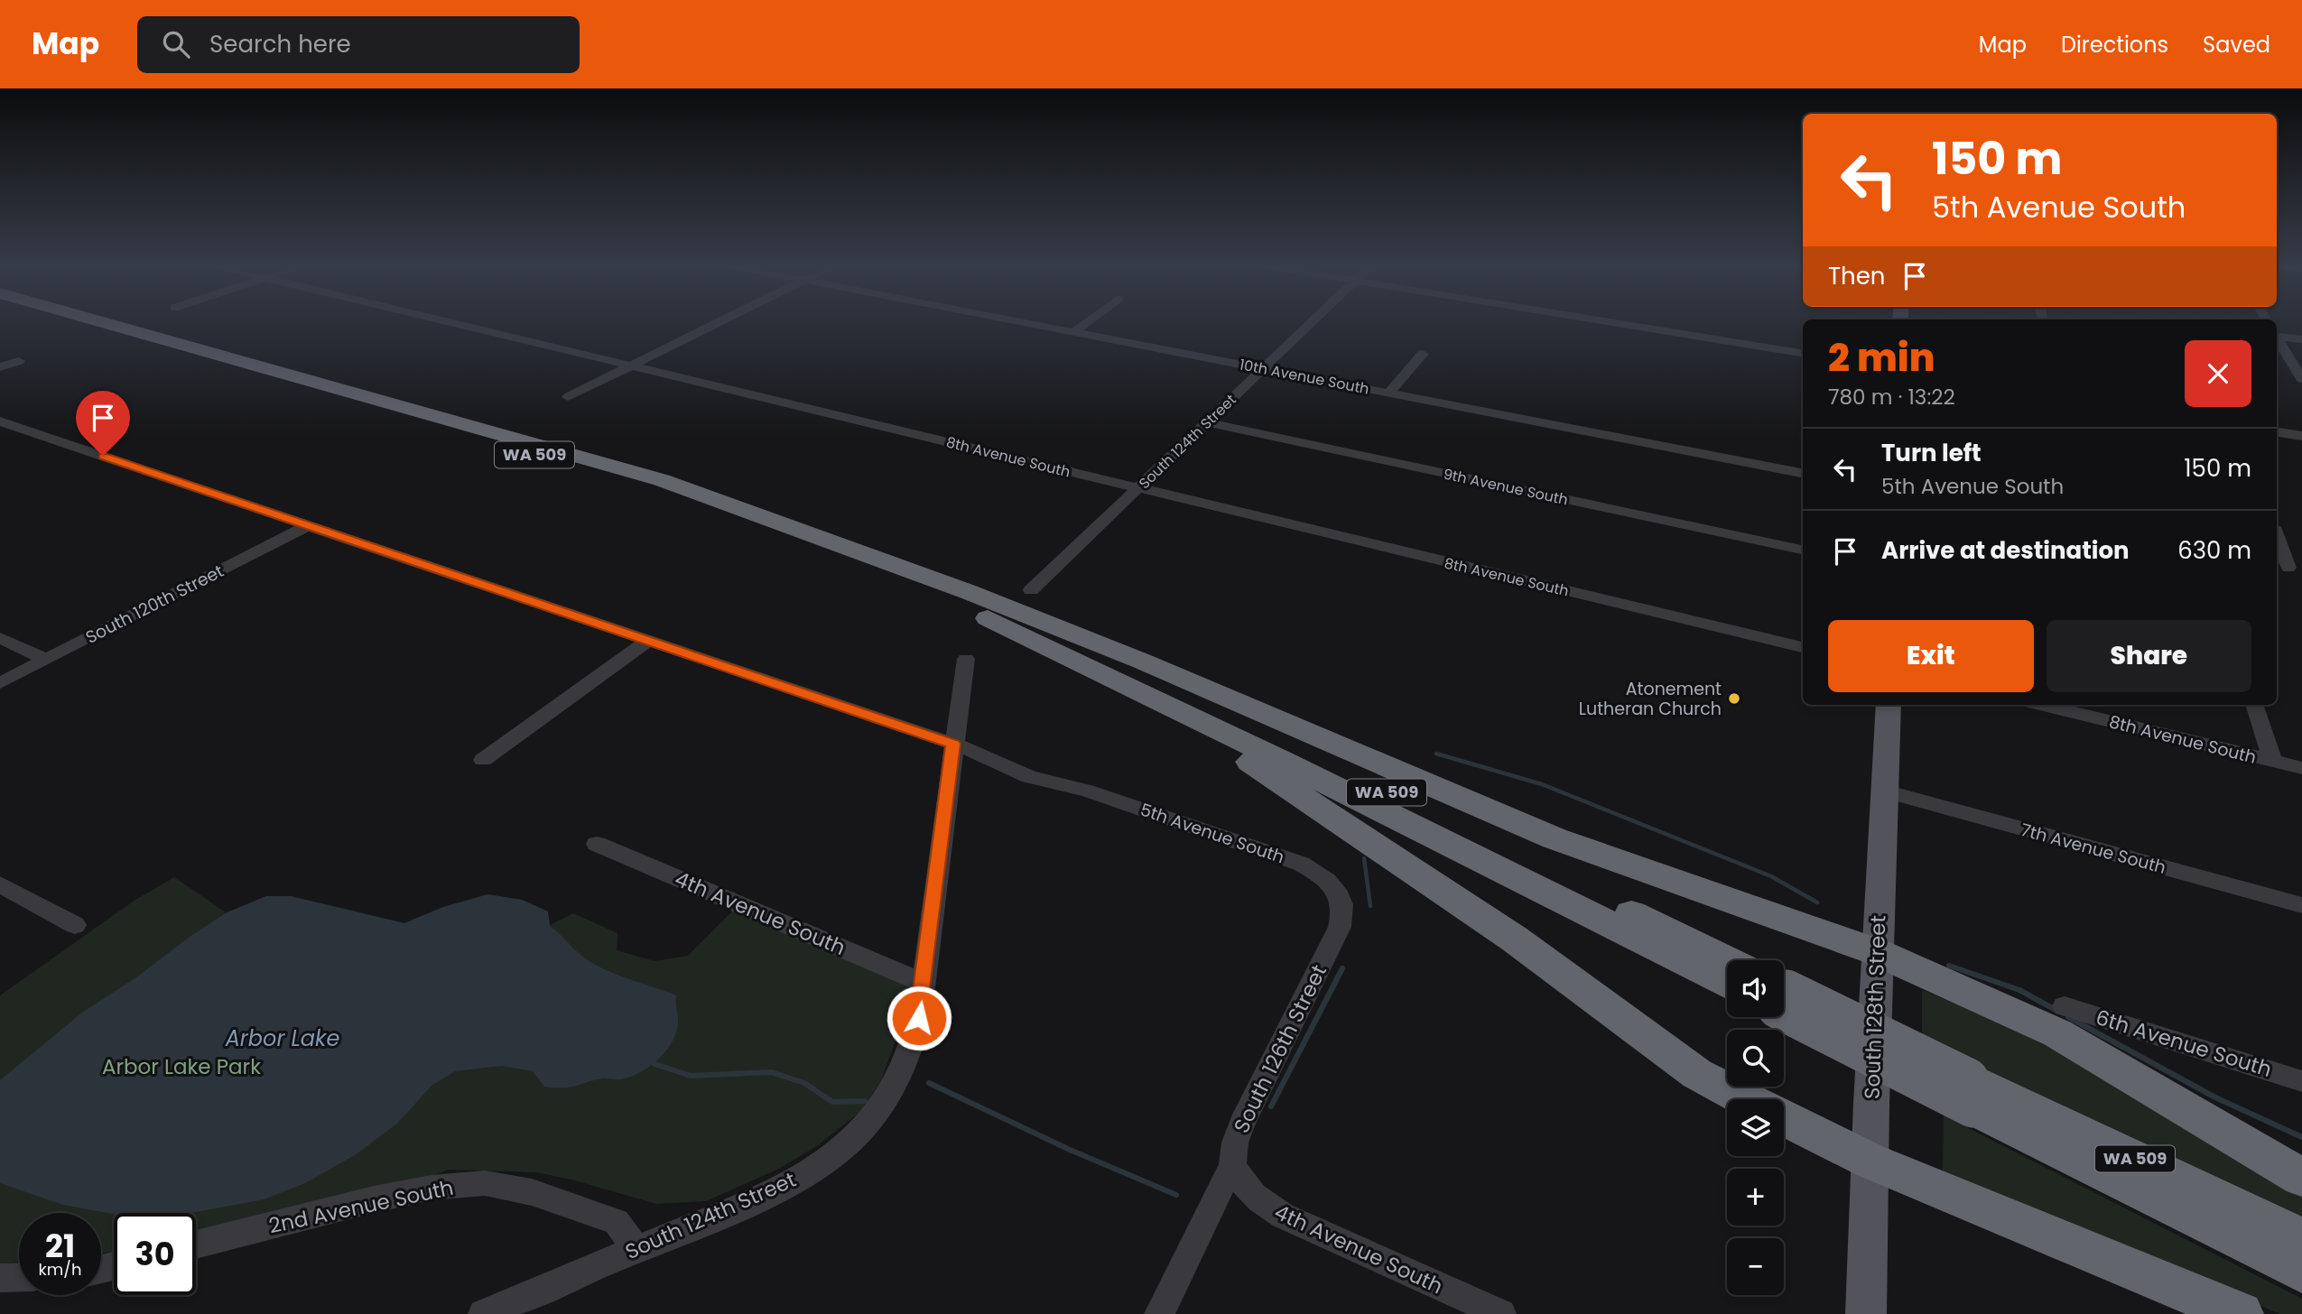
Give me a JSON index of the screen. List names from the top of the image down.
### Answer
{
  "streets": {
    "highway": ["WA 509"],
    "main road": ["South 128th Street"],
    "street": [
      "10th Avenue South",
      "South 124th Street",
      "8th Avenue South",
      "9th Avenue South",
      "South 120th Street",
      "5th Avenue South",
      "7th Avenue South",
      "4th Avenue South",
      "6th Avenue South",
      "South 126th Street",
      "2nd Avenue South"
    ]
  },
  "crossings": [
    ["10th Avenue South", "South 124th Street"],
    ["South 124th Street", "WA 509"],
    ["South 124th Street", "8th Avenue South"],
    ["South 124th Street", "9th Avenue South"],
    ["South 124th Street", "5th Avenue South"],
    ["South 124th Street", "4th Avenue South"],
    ["South 124th Street", "2nd Avenue South"],
    ["South 120th Street", "5th Avenue South"],
    ["5th Avenue South", "South 126th Street"],
    ["7th Avenue South", "South 128th Street"],
    ["4th Avenue South", "South 126th Street"]
  ],
  "water": ["Arbor Lake"],
  "parks": ["Arbor Lake Park"],
  "places": ["Atonement Lutheran Church"],
  "page": {
    "header": "Map",
    "search": "Search here",
    "nav": ["Map", "Directions", "Saved"],
    "turn": ["150 m", "5th Avenue South"],
    "then": "Then",
    "heading": ["2 min", "780 m · 13:22"],
    "list": [
      {
        "name": "Turn left",
        "note": "5th Avenue South",
        "value": "150 m"
      },
      {
        "name": "Arrive at destination",
        "value": "630 m"
      }
    ],
    "buttons": ["Exit", "Share"],
    "map_buttons": ["+", "−"],
    "speed": "21 km/h",
    "limit": "30"
  }
}
